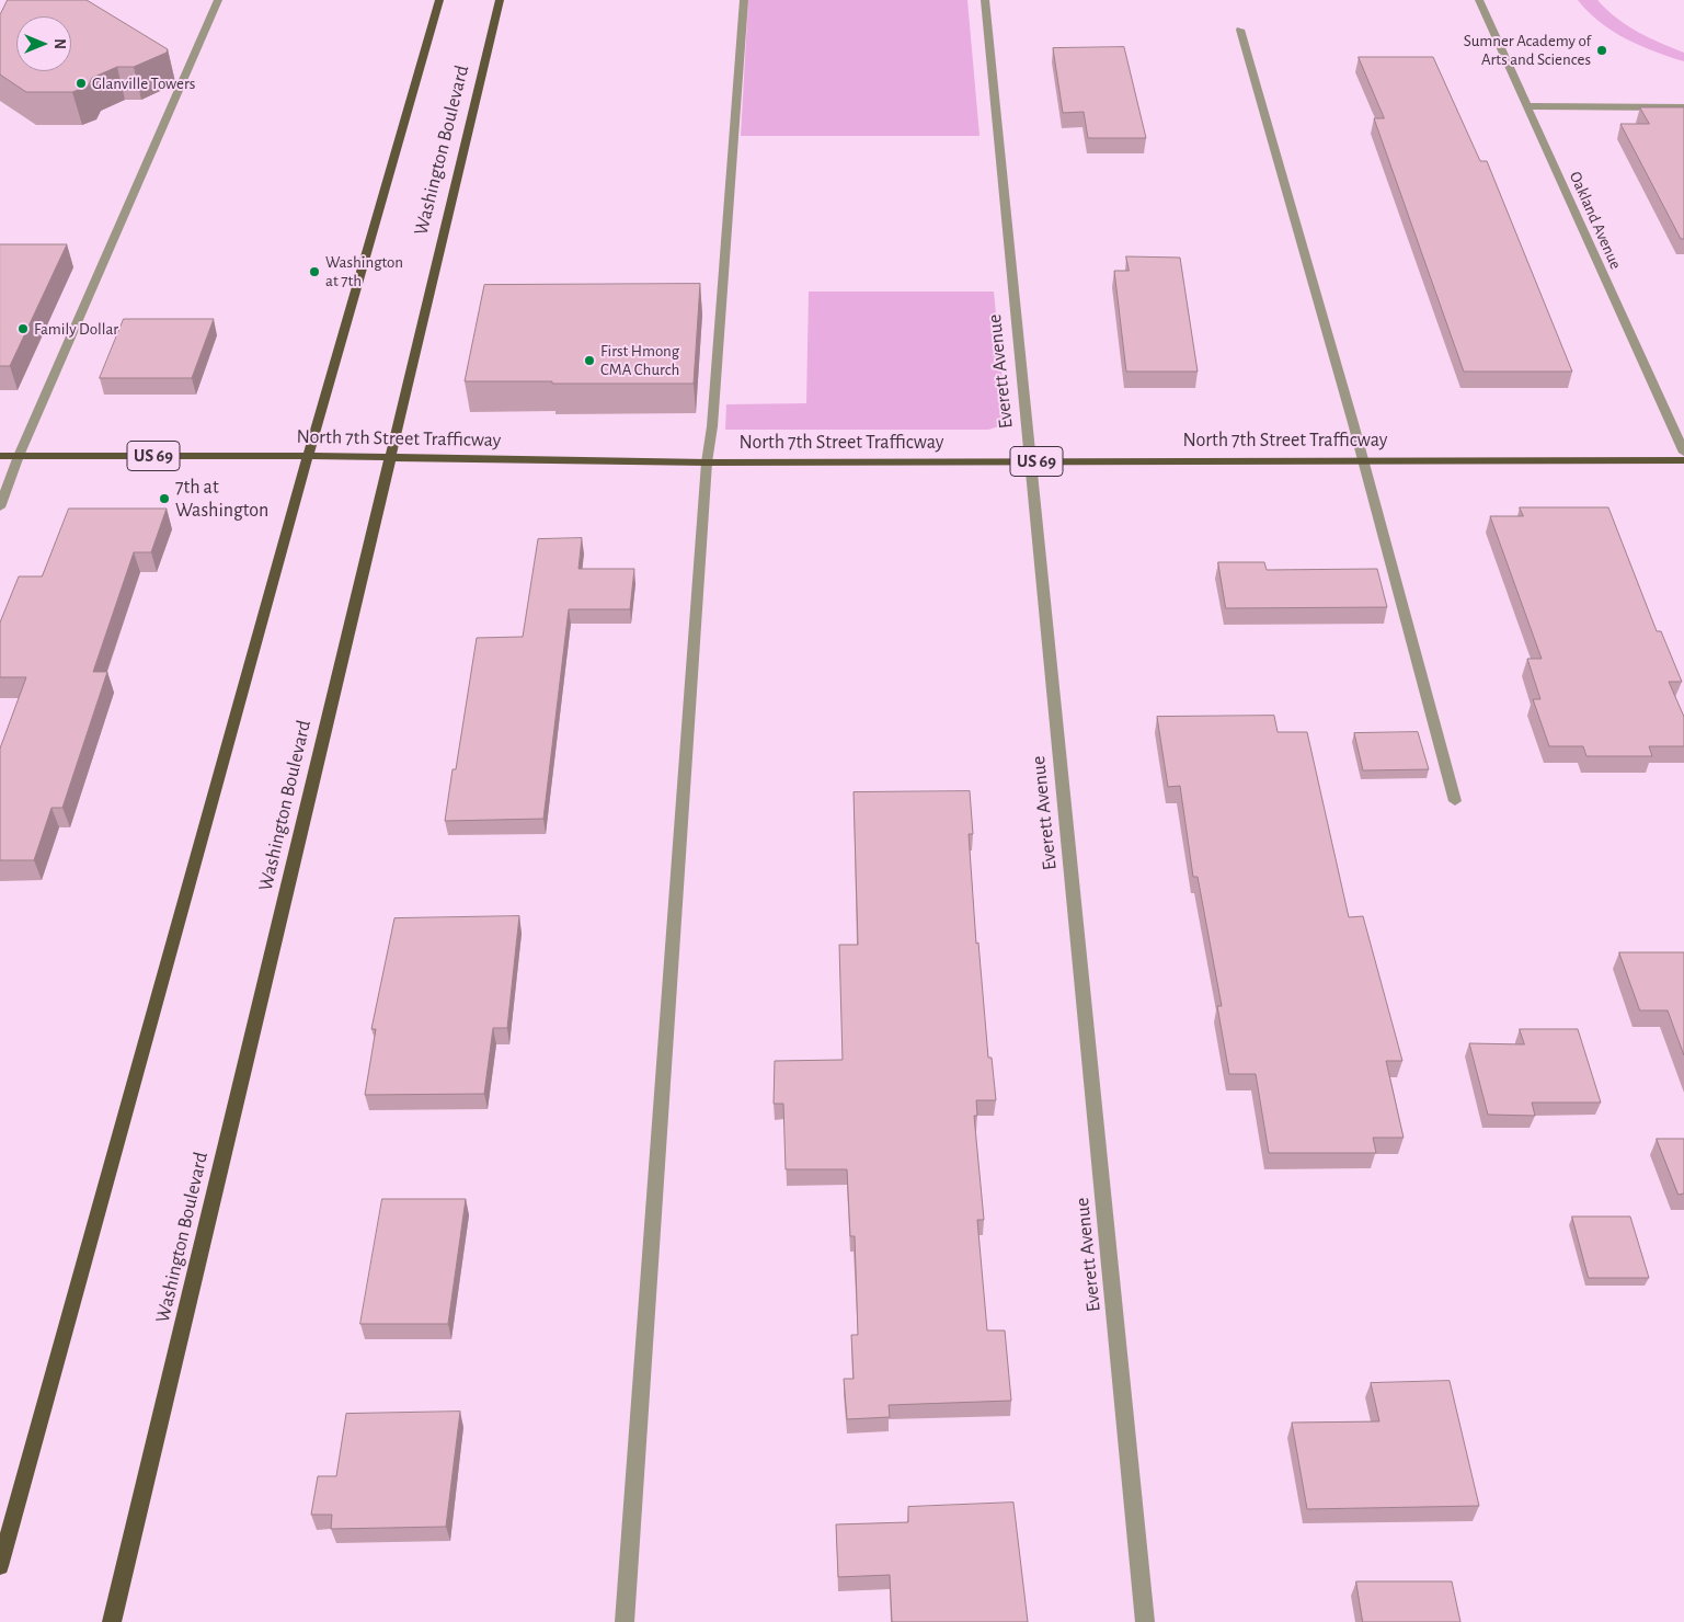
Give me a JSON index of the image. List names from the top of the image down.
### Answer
{
  "streets": {
    "main road": ["Washington Boulevard", "North 7th Street Trafficway", "US 69"],
    "street": ["Oakland Avenue", "Everett Avenue"]
  },
  "crossings": [
    ["Washington Boulevard", "North 7th Street Trafficway"],
    ["Everett Avenue", "North 7th Street Trafficway"]
  ],
  "places": [
    "Sumner Academy of Arts and Sciences",
    "Glanville Towers",
    "Washington at 7th",
    "Family Dollar",
    "First Hmong CMA Church",
    "7th at Washington"
  ],
  "north": "right"
}
